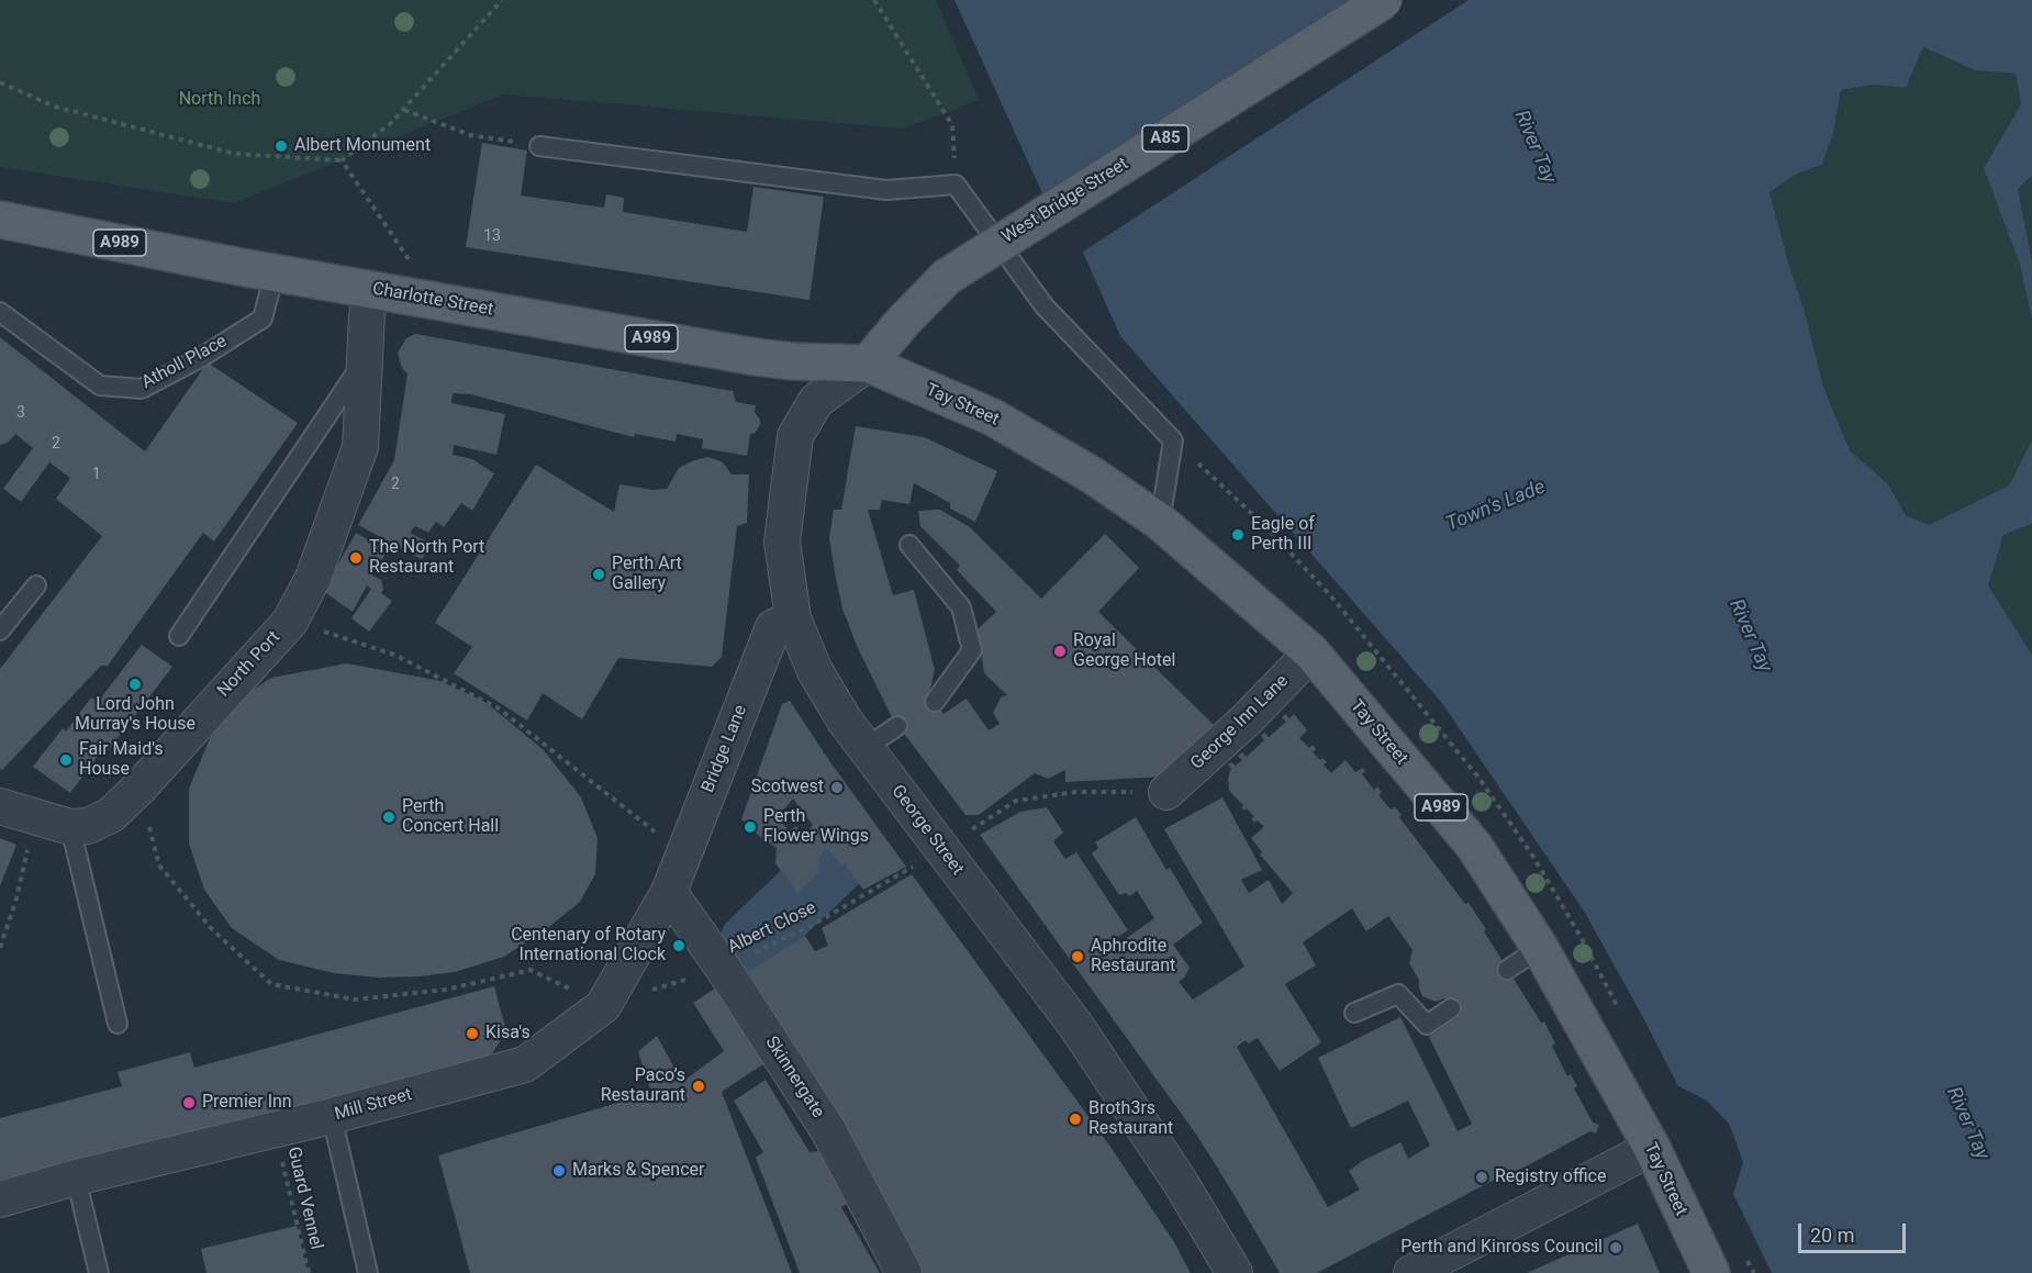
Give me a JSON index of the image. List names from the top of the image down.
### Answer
{
  "streets": {
    "main road": [
      "A85",
      "West Bridge Street",
      "A989",
      "Charlotte Street",
      "Tay Street"
    ],
    "street": [
      "North Port",
      "George Inn Lane",
      "Bridge Lane",
      "George Street",
      "Skinnergate",
      "Mill Street"
    ],
    "lane": ["Atholl Place"],
    "path": ["Albert Close", "Guard Vennel"]
  },
  "crossings": [
    ["West Bridge Street", "Charlotte Street"],
    ["West Bridge Street", "Tay Street"],
    ["West Bridge Street", "George Street"],
    ["Charlotte Street", "Atholl Place"],
    ["Charlotte Street", "Tay Street"],
    ["Charlotte Street", "North Port"],
    ["Charlotte Street", "George Street"],
    ["Tay Street", "George Inn Lane"],
    ["Tay Street", "George Street"],
    ["George Inn Lane", "Albert Close"],
    ["Bridge Lane", "George Street"],
    ["Bridge Lane", "Skinnergate"],
    ["Bridge Lane", "Mill Street"],
    ["George Street", "Albert Close"],
    ["Albert Close", "Skinnergate"],
    ["Albert Close", "Mill Street"],
    ["Skinnergate", "Mill Street"],
    ["Mill Street", "Guard Vennel"]
  ],
  "water": ["River Tay", "Town's Lade"],
  "parks": ["North Inch"],
  "places": [
    "Albert Monument",
    "Eagle of Perth III",
    "The North Port Restaurant",
    "Perth Art Gallery",
    "Royal George Hotel",
    "Lord John Murray's House",
    "Fair Maid's House",
    "Scotwest",
    "Perth Concert Hall",
    "Perth Flower Wings",
    "Centenary of Rotary International Clock",
    "Aphrodite Restaurant",
    "Kisa's",
    "Paco’s Restaurant",
    "Premier Inn",
    "Broth3rs Restaurant",
    "Marks & Spencer",
    "Registry office",
    "Perth and Kinross Council"
  ],
  "house_numbers": [
    "13",
    "3",
    "2",
    "1",
    "2"
  ],
  "scale_bar": "20 m"
}
